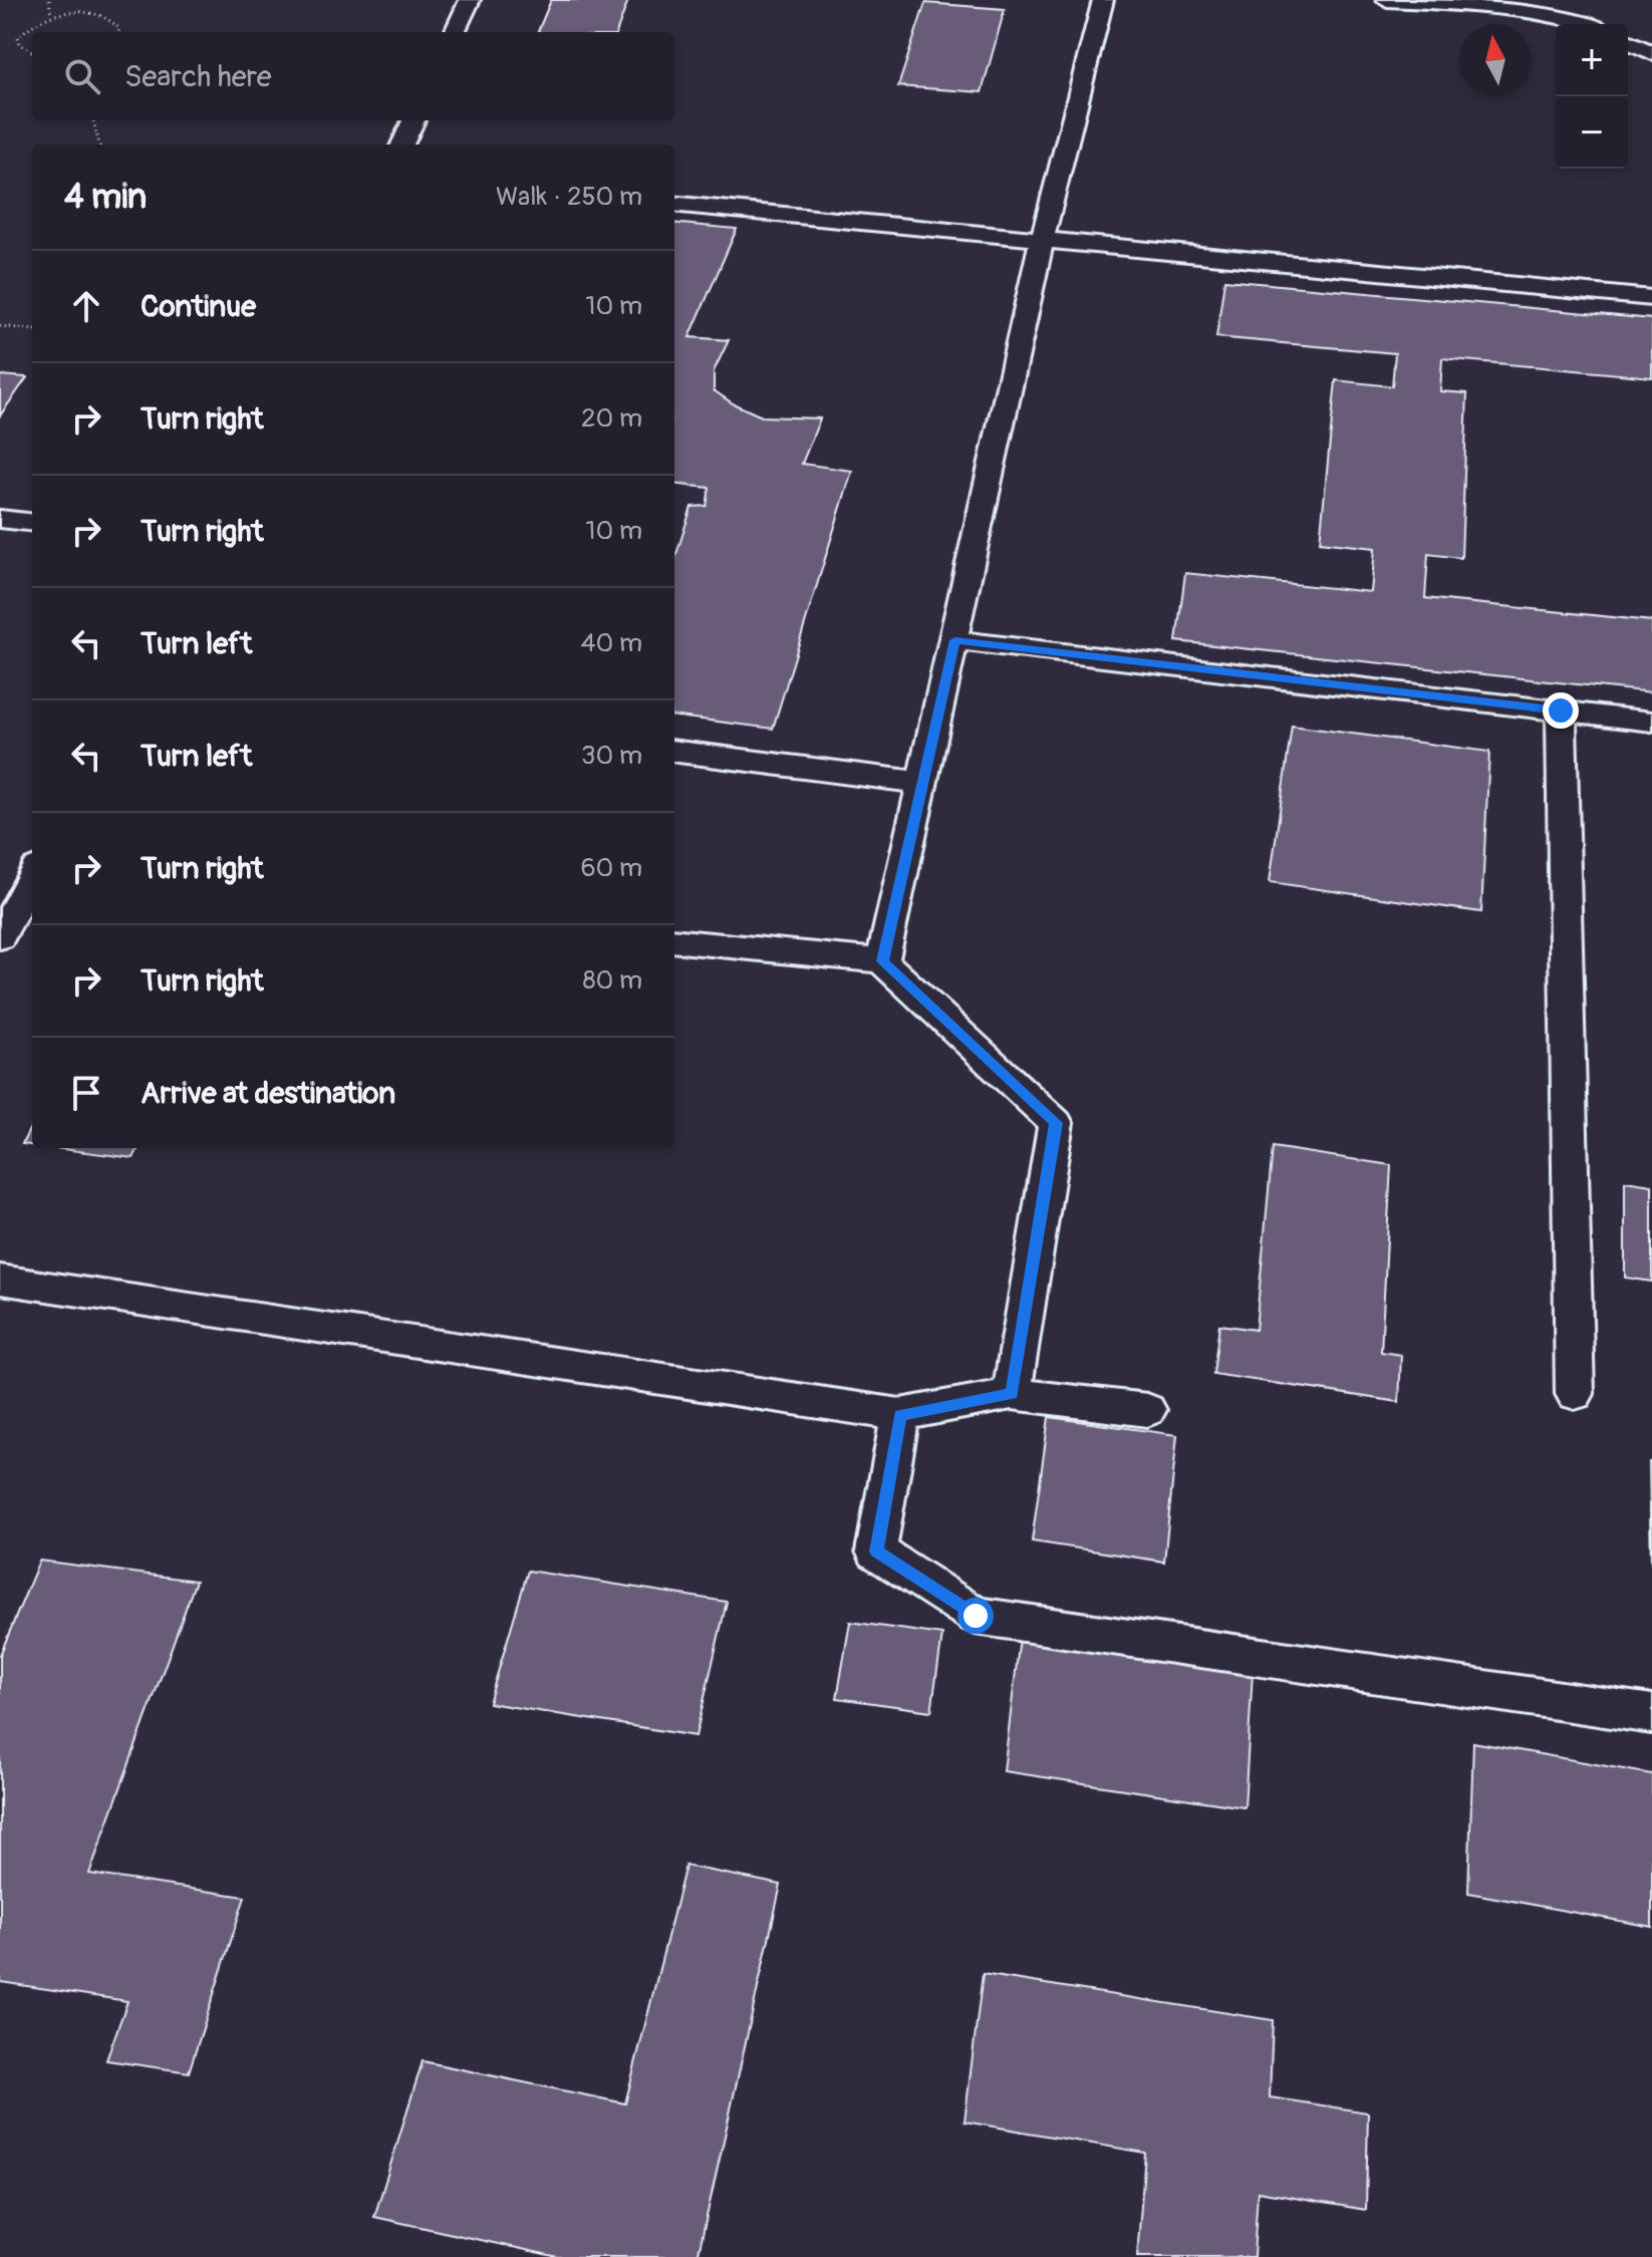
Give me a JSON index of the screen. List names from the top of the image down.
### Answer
{
  "north": "top",
  "page": {
    "map_buttons": ["+", "−"],
    "search": "Search here",
    "heading": ["4 min", "Walk · 250 m"],
    "list": [
      ["Continue", "10 m"],
      ["Turn right", "20 m"],
      ["Turn right", "10 m"],
      ["Turn left", "40 m"],
      ["Turn left", "30 m"],
      ["Turn right", "60 m"],
      ["Turn right", "80 m"],
      "Arrive at destination"
    ]
  }
}
